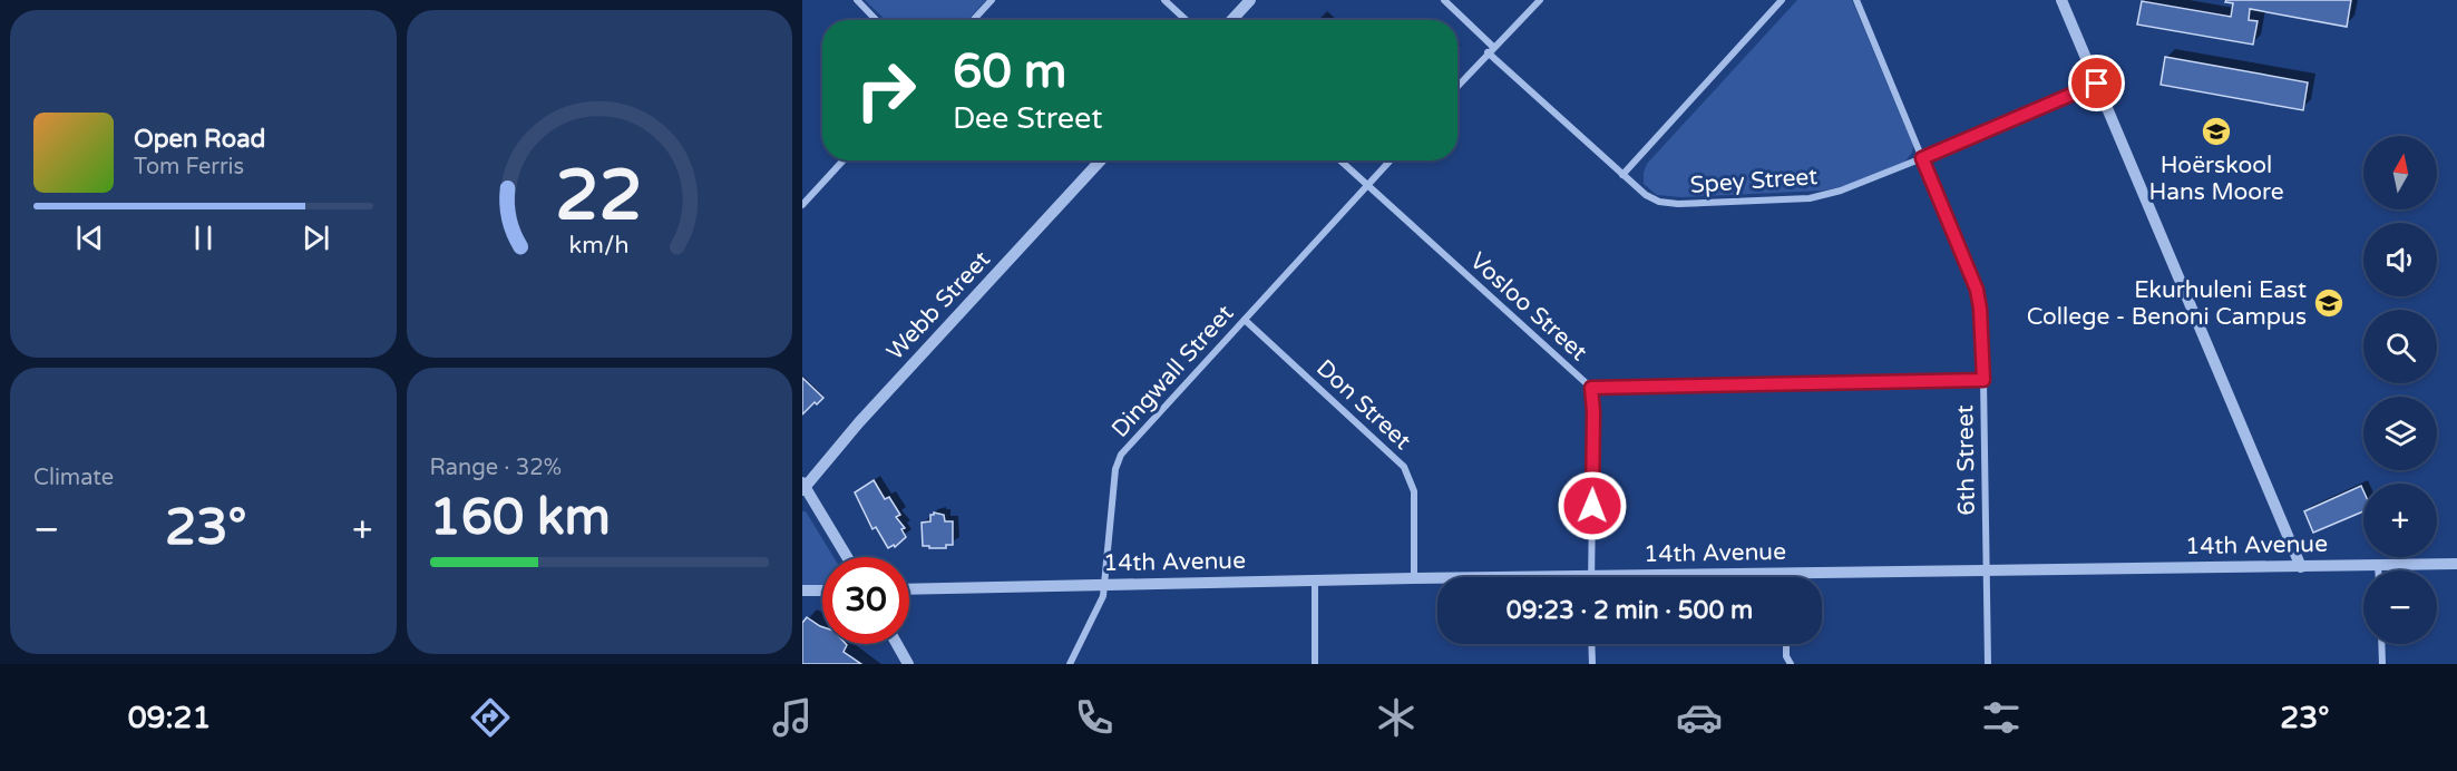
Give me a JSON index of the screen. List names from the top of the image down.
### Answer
{
  "streets": {
    "street": [
      "Spey Street",
      "Webb Street",
      "Vosloo Street",
      "Dingwall Street",
      "Don Street",
      "6th Street",
      "14th Avenue"
    ]
  },
  "crossings": [
    ["Spey Street", "6th Street"],
    ["Vosloo Street", "Dingwall Street"],
    ["Dingwall Street", "Don Street"],
    ["Dingwall Street", "14th Avenue"],
    ["Don Street", "14th Avenue"],
    ["6th Street", "14th Avenue"]
  ],
  "places": {
    "school or university": ["Hoërskool Hans Moore", "Ekurhuleni East College - Benoni Campus"]
  },
  "north": "top",
  "page": {
    "turn": ["60 m", "Dee Street"],
    "song": ["Open Road", "Tom Ferris"],
    "map_buttons": ["+", "−"],
    "tile": [
      "Climate",
      ["Range · 32%", "160 km"]
    ],
    "heat": ["−", "23°", "+"],
    "limit": "30",
    "trip": "09:23 · 2 min · 500 m",
    "tabs": ["09:21", "23°"],
    "gauge": ["22", "km/h"]
  }
}
